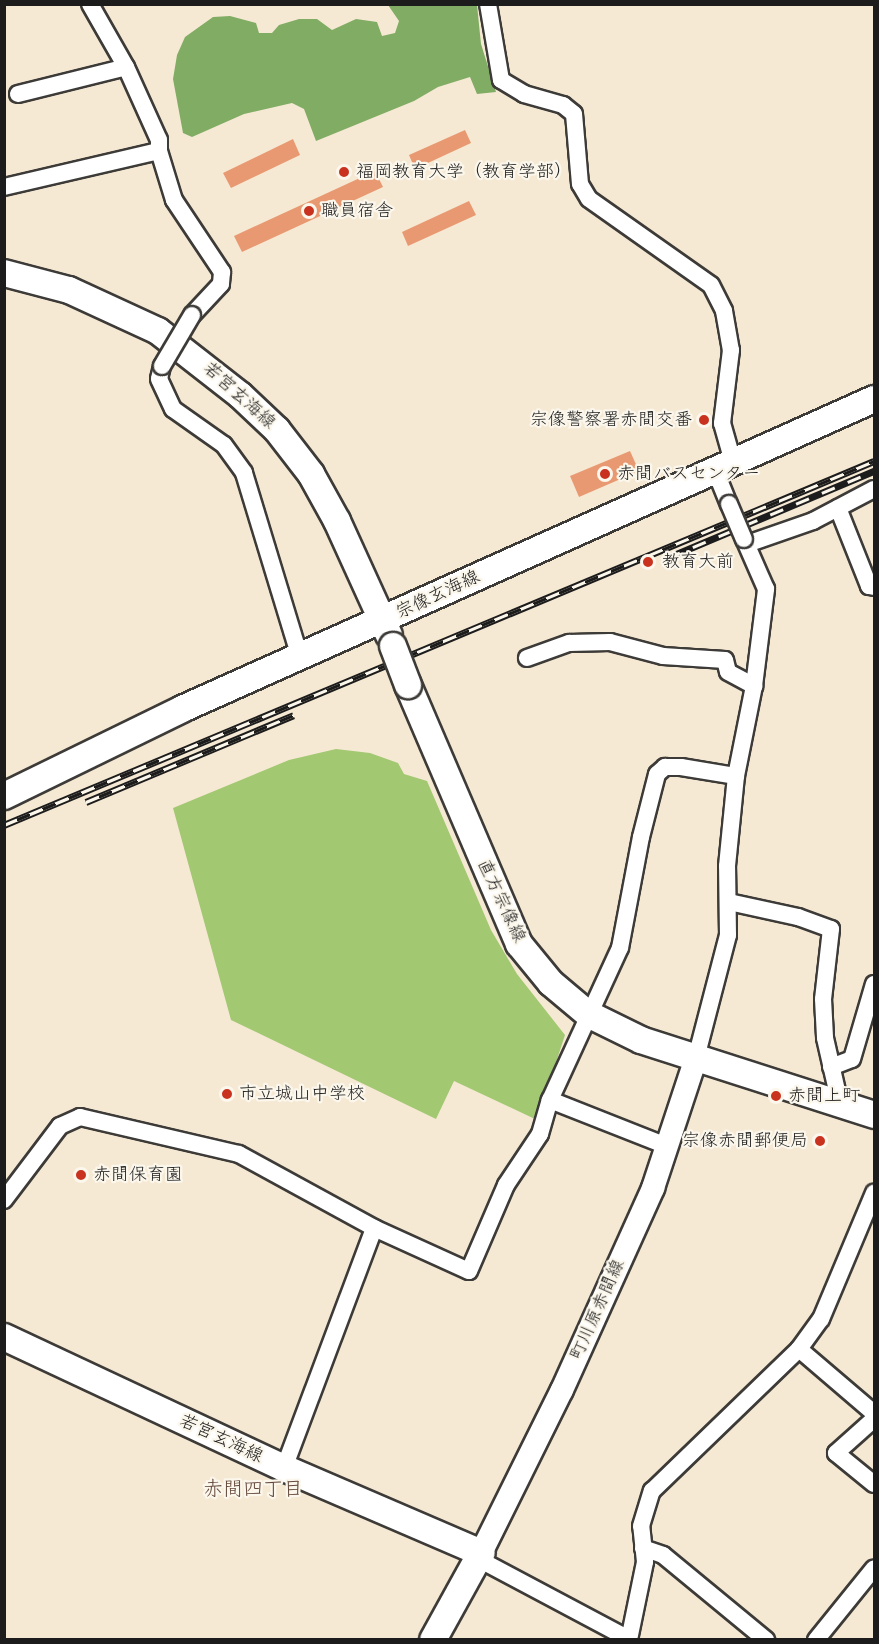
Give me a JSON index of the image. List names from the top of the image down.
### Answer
{
  "streets": {
    "main road": [
      "若宮玄海線",
      "宗像玄海線",
      "直方宗像線",
      "町川原赤間線"
    ]
  },
  "crossings": [
    ["若宮玄海線", "宗像玄海線"],
    ["若宮玄海線", "直方宗像線"],
    ["若宮玄海線", "町川原赤間線"],
    ["宗像玄海線", "直方宗像線"],
    ["直方宗像線", "町川原赤間線"]
  ],
  "districts": ["赤間四丁目"],
  "places": [
    "福岡教育大学（教育学部）",
    "職員宿舎",
    "宗像警察署赤間交番",
    "赤間バスセンター",
    "教育大前",
    "市立城山中学校",
    "赤間上町",
    "宗像赤間郵便局",
    "赤間保育園"
  ]
}
